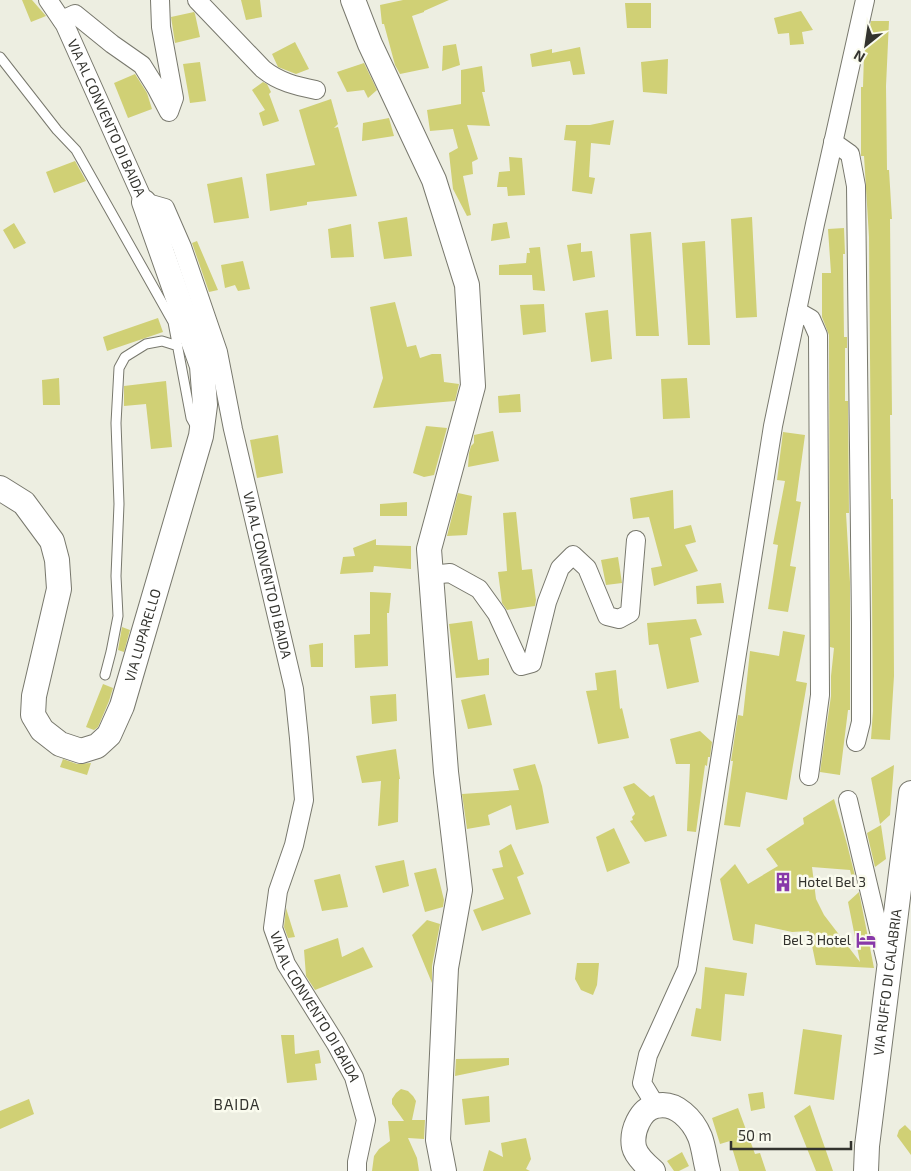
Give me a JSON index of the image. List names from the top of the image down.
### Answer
{
  "streets": {
    "street": ["VIA AL CONVENTO DI BAIDA", "VIA LUPARELLO", "VIA RUFFO DI CALABRIA"]
  },
  "crossings": [
    ["VIA AL CONVENTO DI BAIDA", "VIA LUPARELLO"]
  ],
  "districts": ["BAIDA"],
  "places": {
    "building": ["Hotel Bel 3"],
    "hotel": ["Bel 3 Hotel"]
  },
  "scale_bar": "50 m",
  "north": "bottom left"
}
